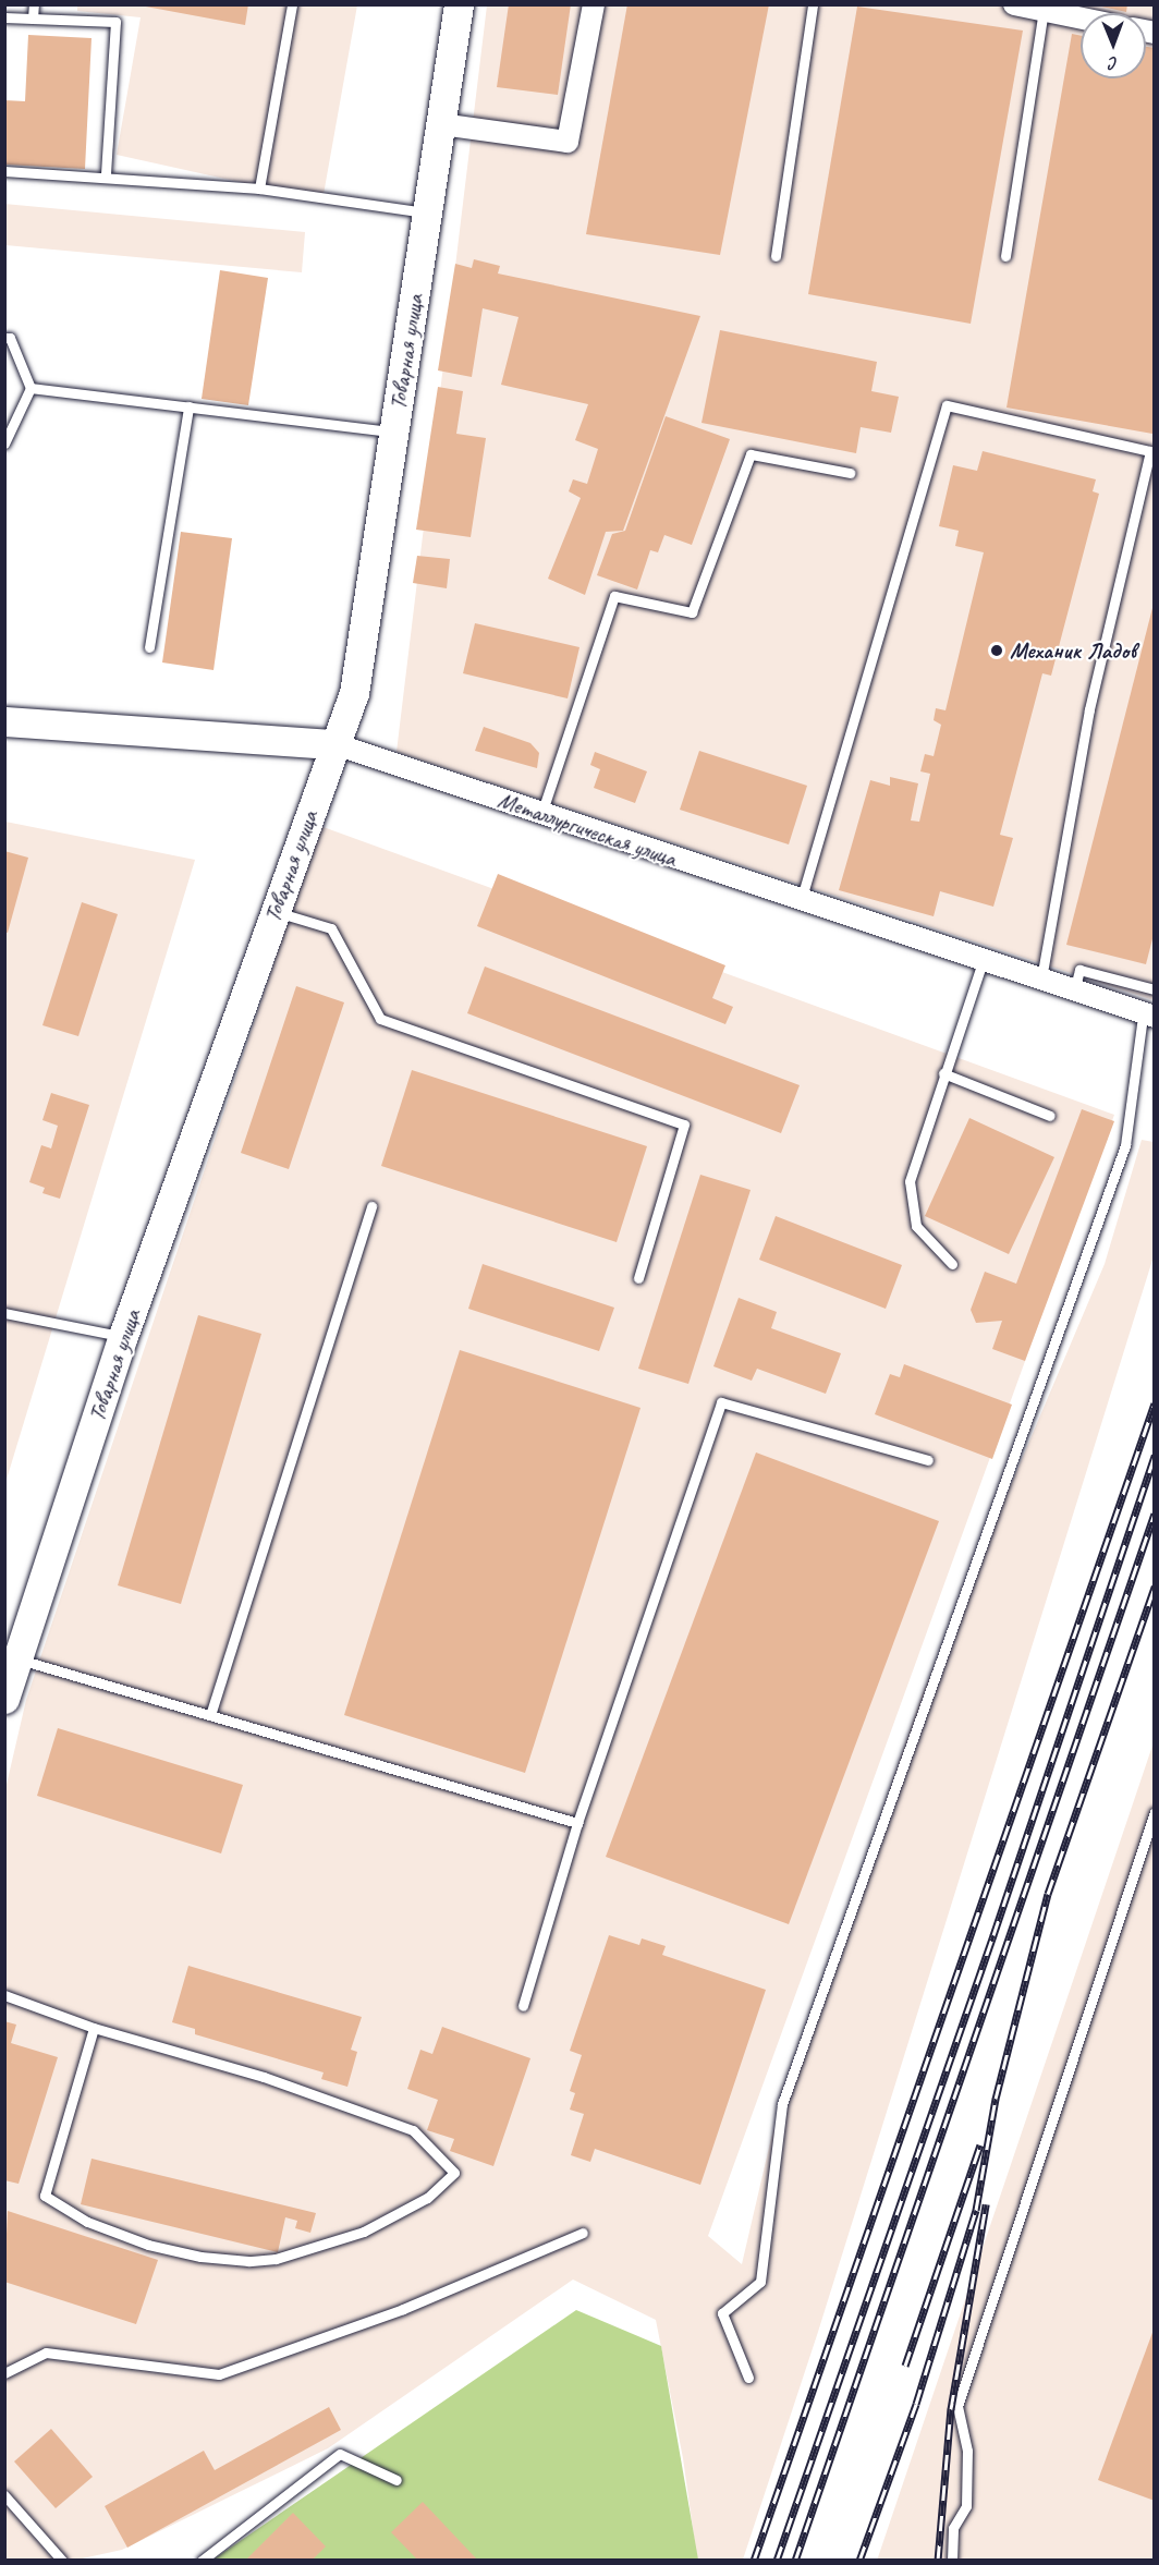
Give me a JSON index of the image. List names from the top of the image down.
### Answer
{
  "streets": {
    "street": ["Товарная улица", "Металлургическая улица"]
  },
  "crossings": [
    ["Товарная улица", "Металлургическая улица"]
  ],
  "places": ["Механик Ладов"],
  "north": "bottom"
}
